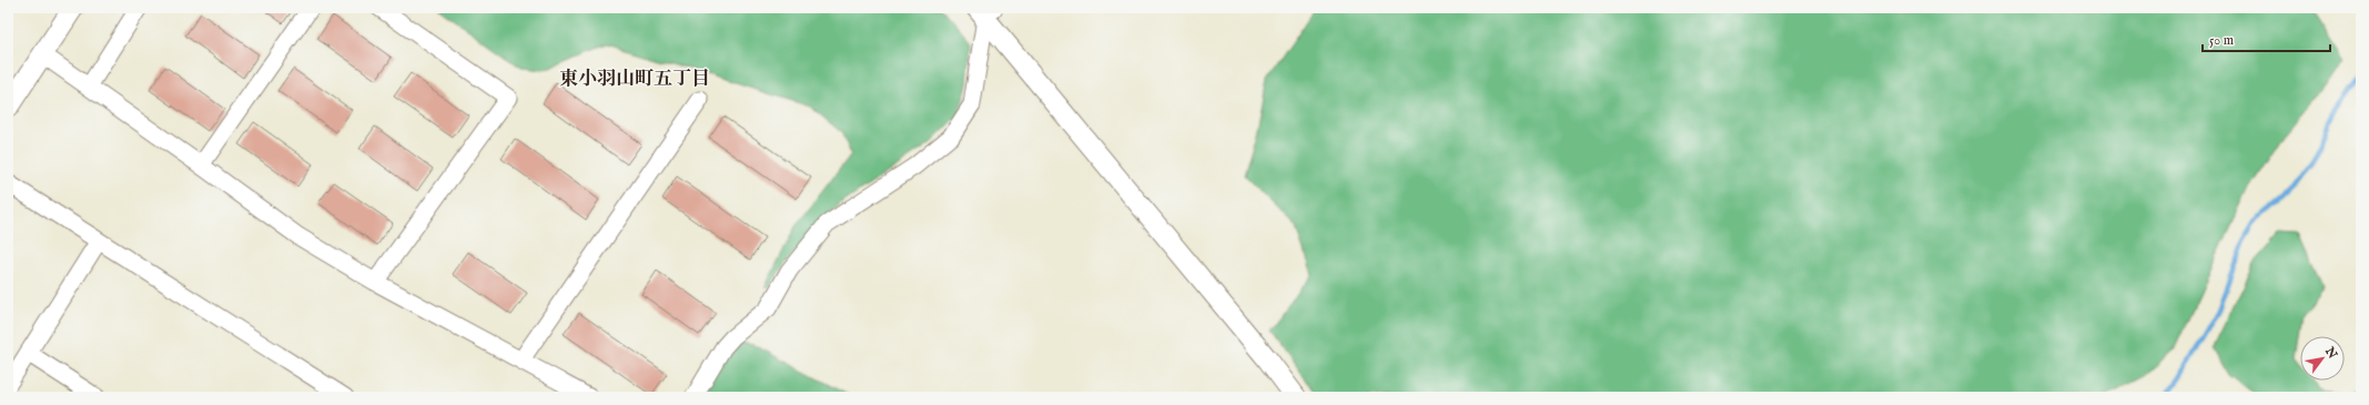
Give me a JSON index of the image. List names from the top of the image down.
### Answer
{
  "districts": ["東小羽山町五丁目"],
  "scale_bar": "50 m",
  "north": "top right"
}
